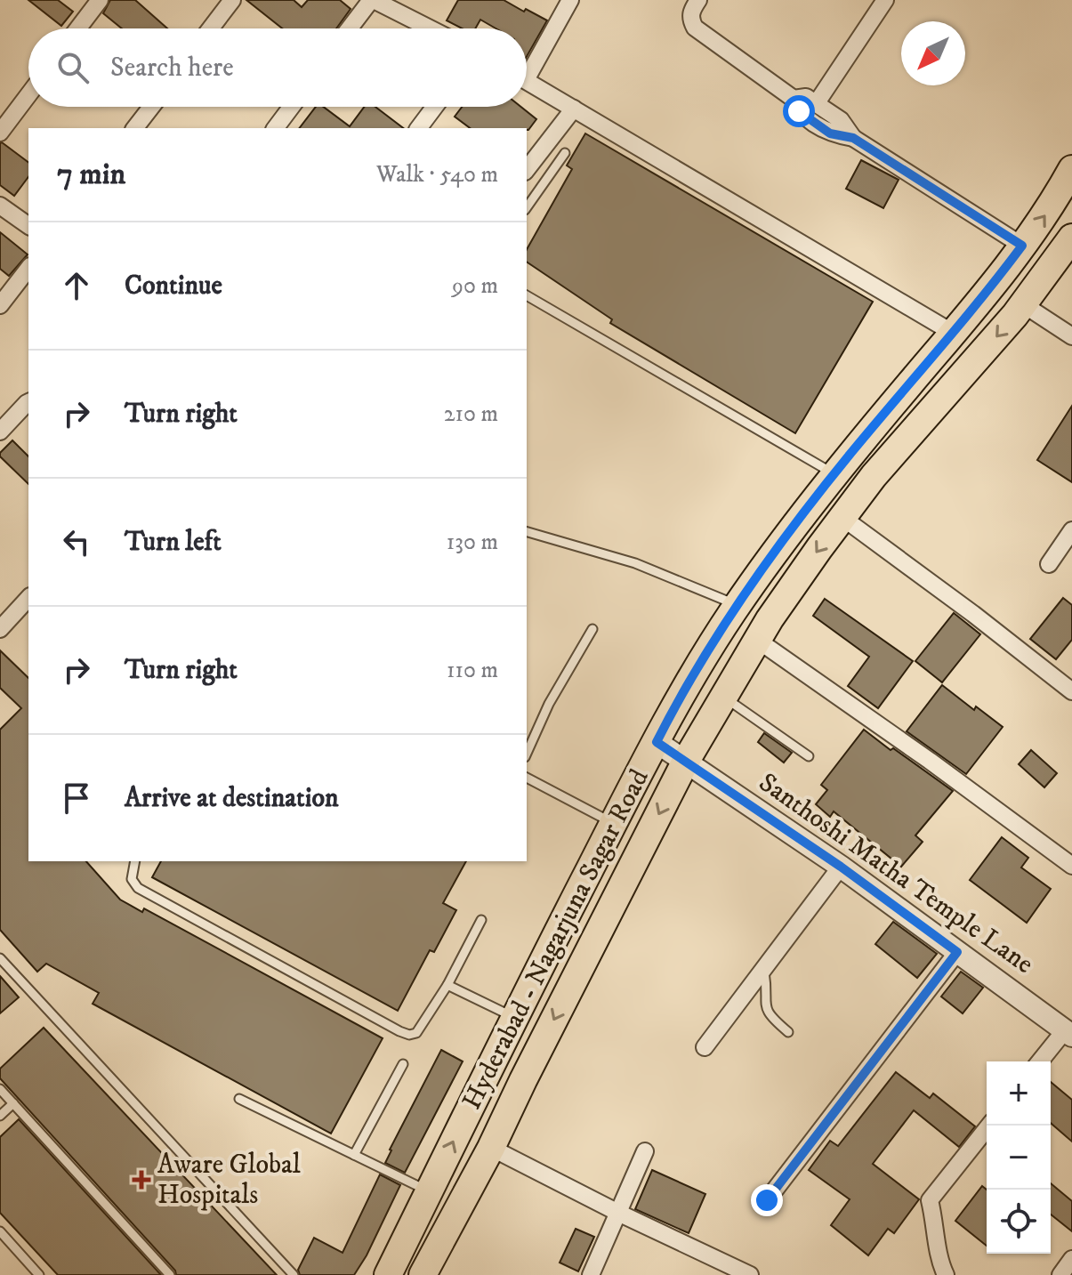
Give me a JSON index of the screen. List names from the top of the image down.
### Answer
{
  "streets": {
    "main road": ["Hyderabad - Nagarjuna Sagar Road"],
    "street": ["Santhoshi Matha Temple Lane"]
  },
  "crossings": [
    ["Santhoshi Matha Temple Lane", "Hyderabad - Nagarjuna Sagar Road"]
  ],
  "places": {
    "health": ["Aware Global Hospitals"]
  },
  "north": "bottom left",
  "page": {
    "search": "Search here",
    "heading": ["7 min", "Walk · 540 m"],
    "list": [
      ["Continue", "90 m"],
      ["Turn right", "210 m"],
      ["Turn left", "130 m"],
      ["Turn right", "110 m"],
      "Arrive at destination"
    ],
    "map_buttons": ["+", "−"]
  }
}
